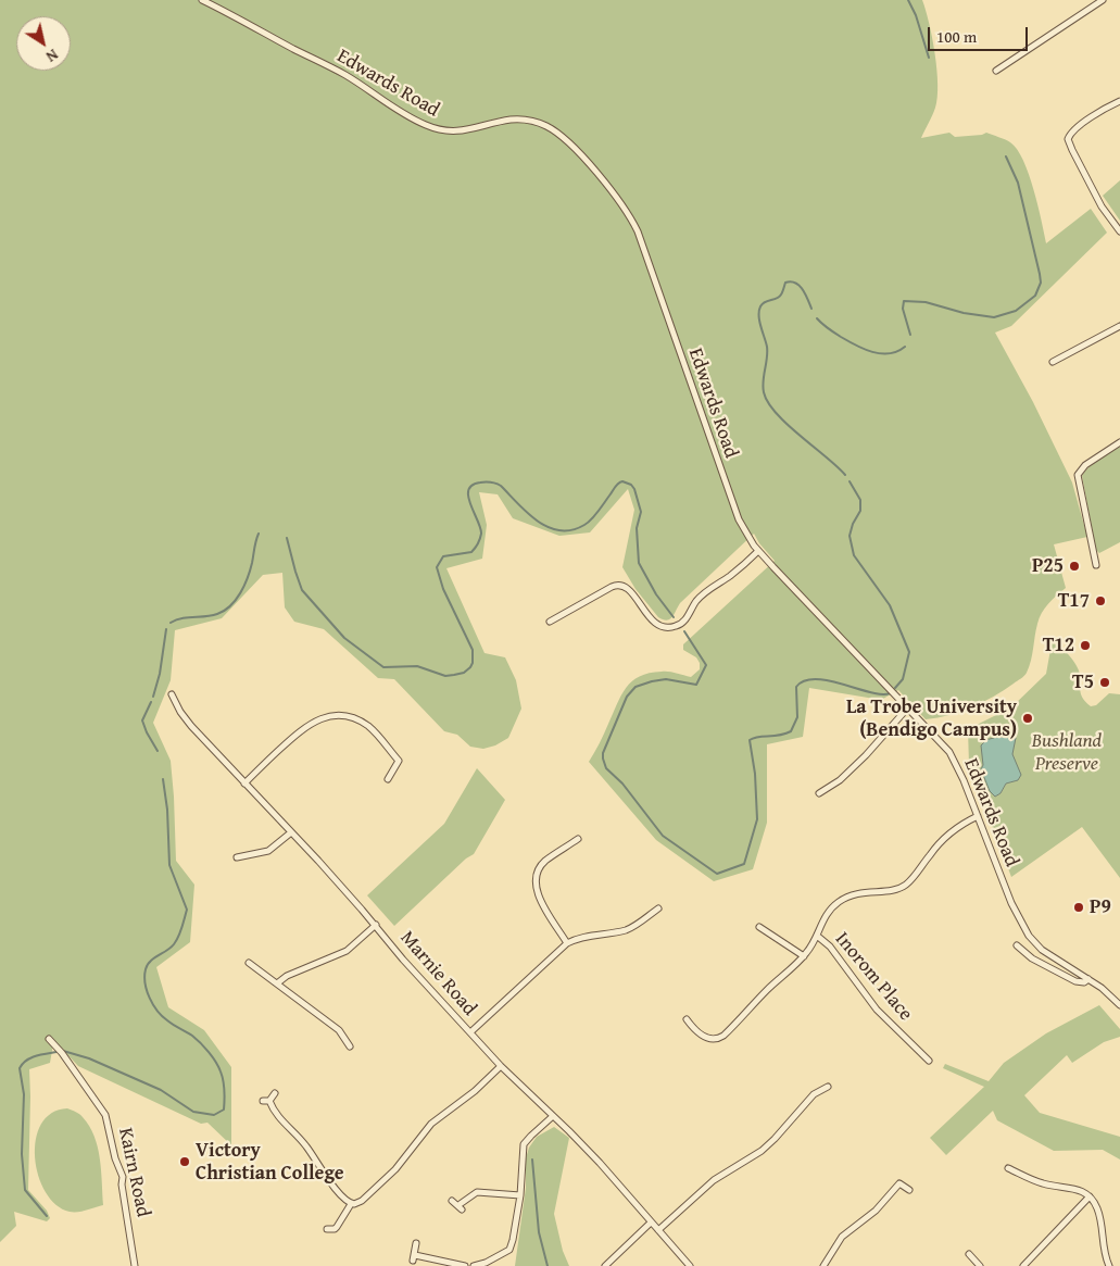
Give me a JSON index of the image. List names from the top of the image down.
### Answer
{
  "streets": {
    "street": [
      "Edwards Road",
      "Marnie Road",
      "Inorom Place",
      "Kairn Road"
    ]
  },
  "parks": ["Bushland Preserve"],
  "places": [
    "P25",
    "T17",
    "T12",
    "T5",
    "La Trobe University (Bendigo Campus)",
    "P9",
    "Victory Christian College"
  ],
  "scale_bar": "100 m",
  "north": "bottom right"
}
